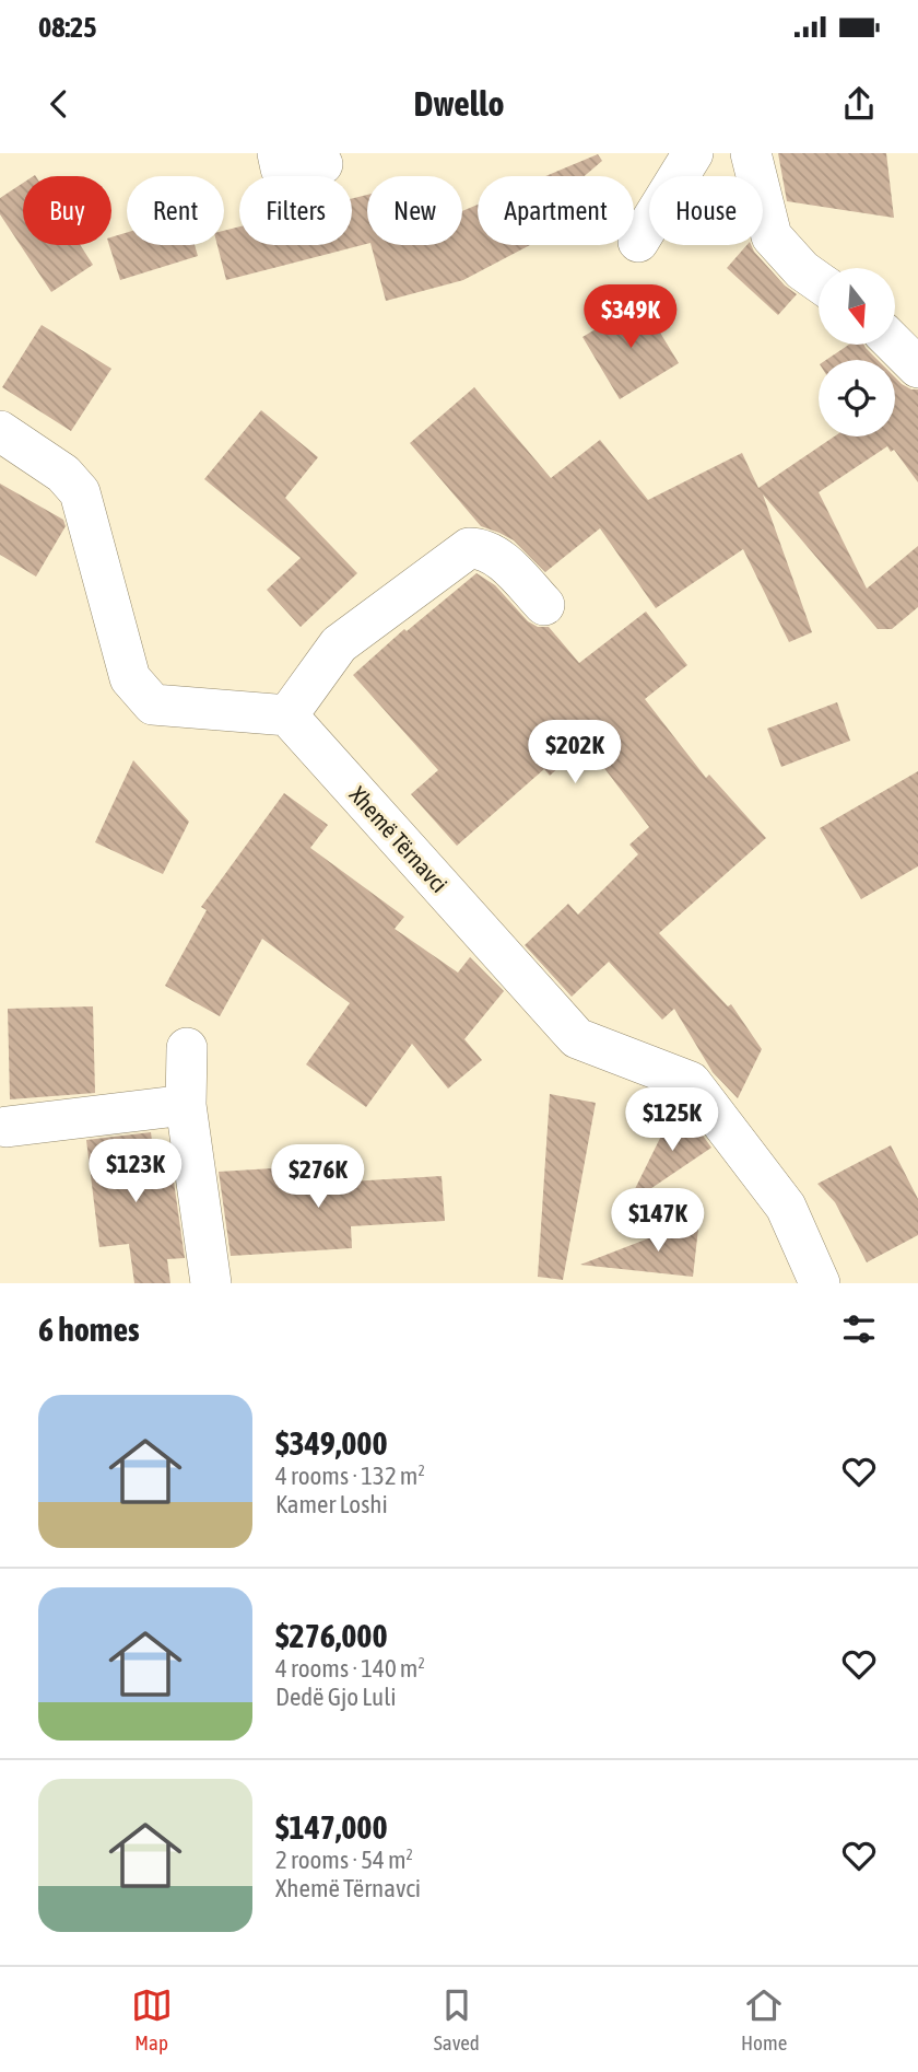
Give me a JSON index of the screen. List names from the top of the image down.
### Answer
{
  "streets": {
    "street": ["Xhemë Tërnavci"]
  },
  "north": "bottom",
  "page": {
    "status": "08:25",
    "header": "Dwello",
    "chip": [
      "Buy",
      "Rent",
      "Filters",
      "New",
      "Apartment",
      "House"
    ],
    "price": [
      "$349K",
      "$202K",
      "$125K",
      "$123K",
      "$276K",
      "$147K"
    ],
    "heading": "6 homes",
    "list": [
      {
        "name": "$349,000",
        "note": "4 rooms · 132 m² · Kamer Loshi"
      },
      {
        "name": "$276,000",
        "note": "4 rooms · 140 m² · Dedë Gjo Luli"
      },
      {
        "name": "$147,000",
        "note": "2 rooms · 54 m² · Xhemë Tërnavci"
      }
    ],
    "tabs": ["Map", "Saved", "Home"]
  }
}
